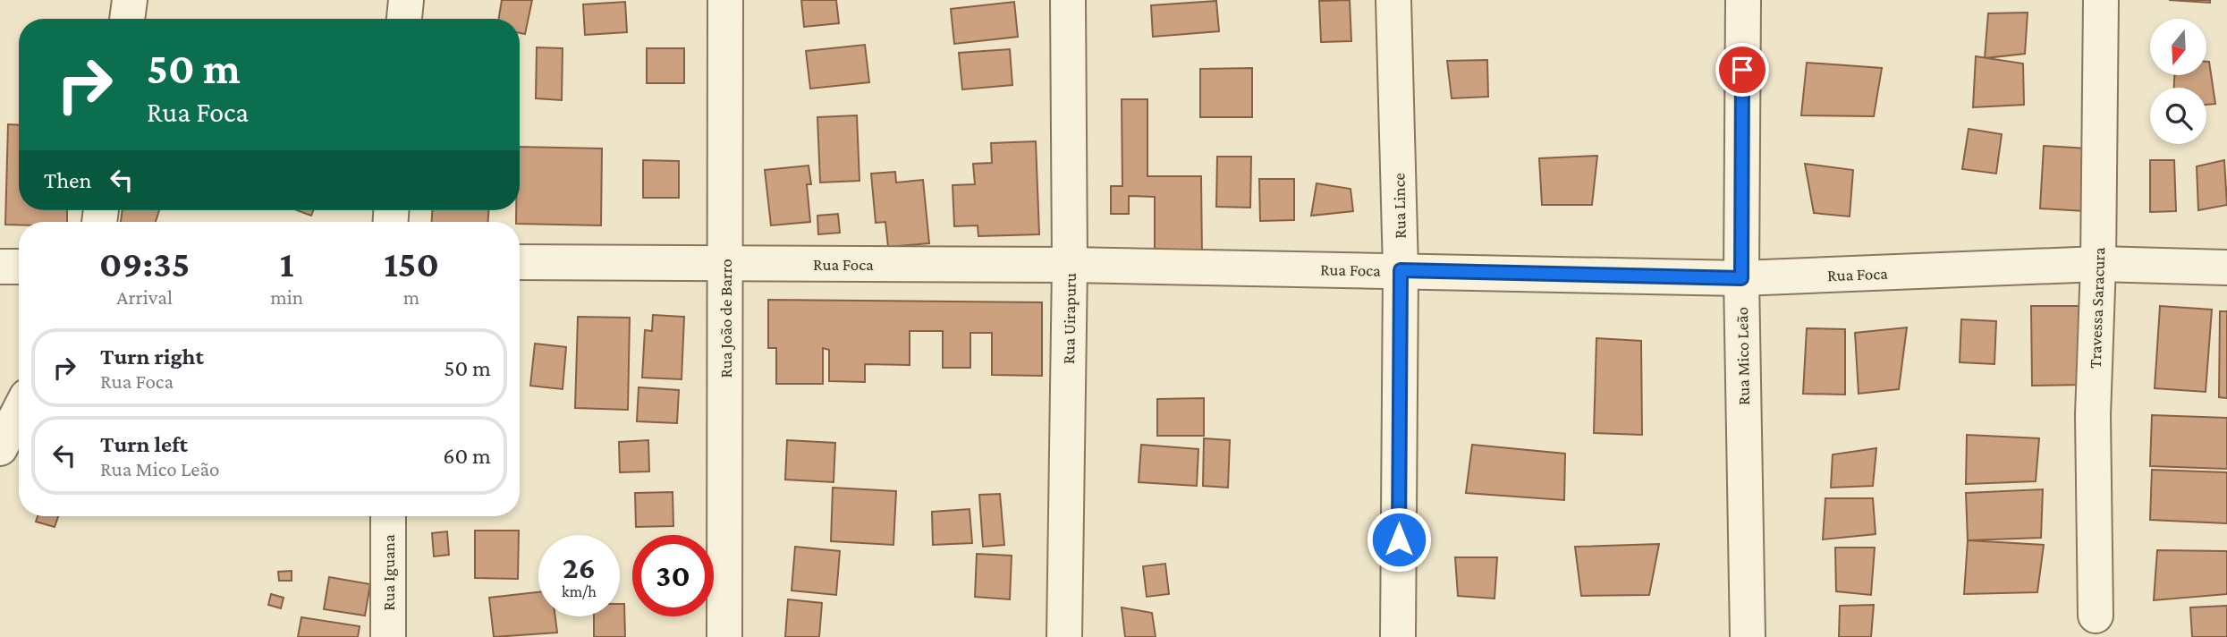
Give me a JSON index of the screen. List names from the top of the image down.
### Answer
{
  "streets": {
    "street": [
      "Rua Lince",
      "Rua Foca",
      "Travessa Saracura",
      "Rua João de Barro",
      "Rua Uirapuru",
      "Rua Mico Leão",
      "Rua Iguana"
    ]
  },
  "crossings": [
    ["Rua Lince", "Rua Foca"],
    ["Rua Foca", "Travessa Saracura"],
    ["Rua Foca", "Rua João de Barro"],
    ["Rua Foca", "Rua Uirapuru"],
    ["Rua Foca", "Rua Mico Leão"]
  ],
  "north": "bottom",
  "page": {
    "turn": ["50 m", "Rua Foca"],
    "then": "Then",
    "eta": [
      "09:35",
      "Arrival",
      "1",
      "min",
      "150",
      "m"
    ],
    "list": [
      {
        "name": "Turn right",
        "note": "Rua Foca",
        "value": "50 m"
      },
      {
        "name": "Turn left",
        "note": "Rua Mico Leão",
        "value": "60 m"
      }
    ],
    "speed": "26 km/h",
    "limit": "30"
  }
}
